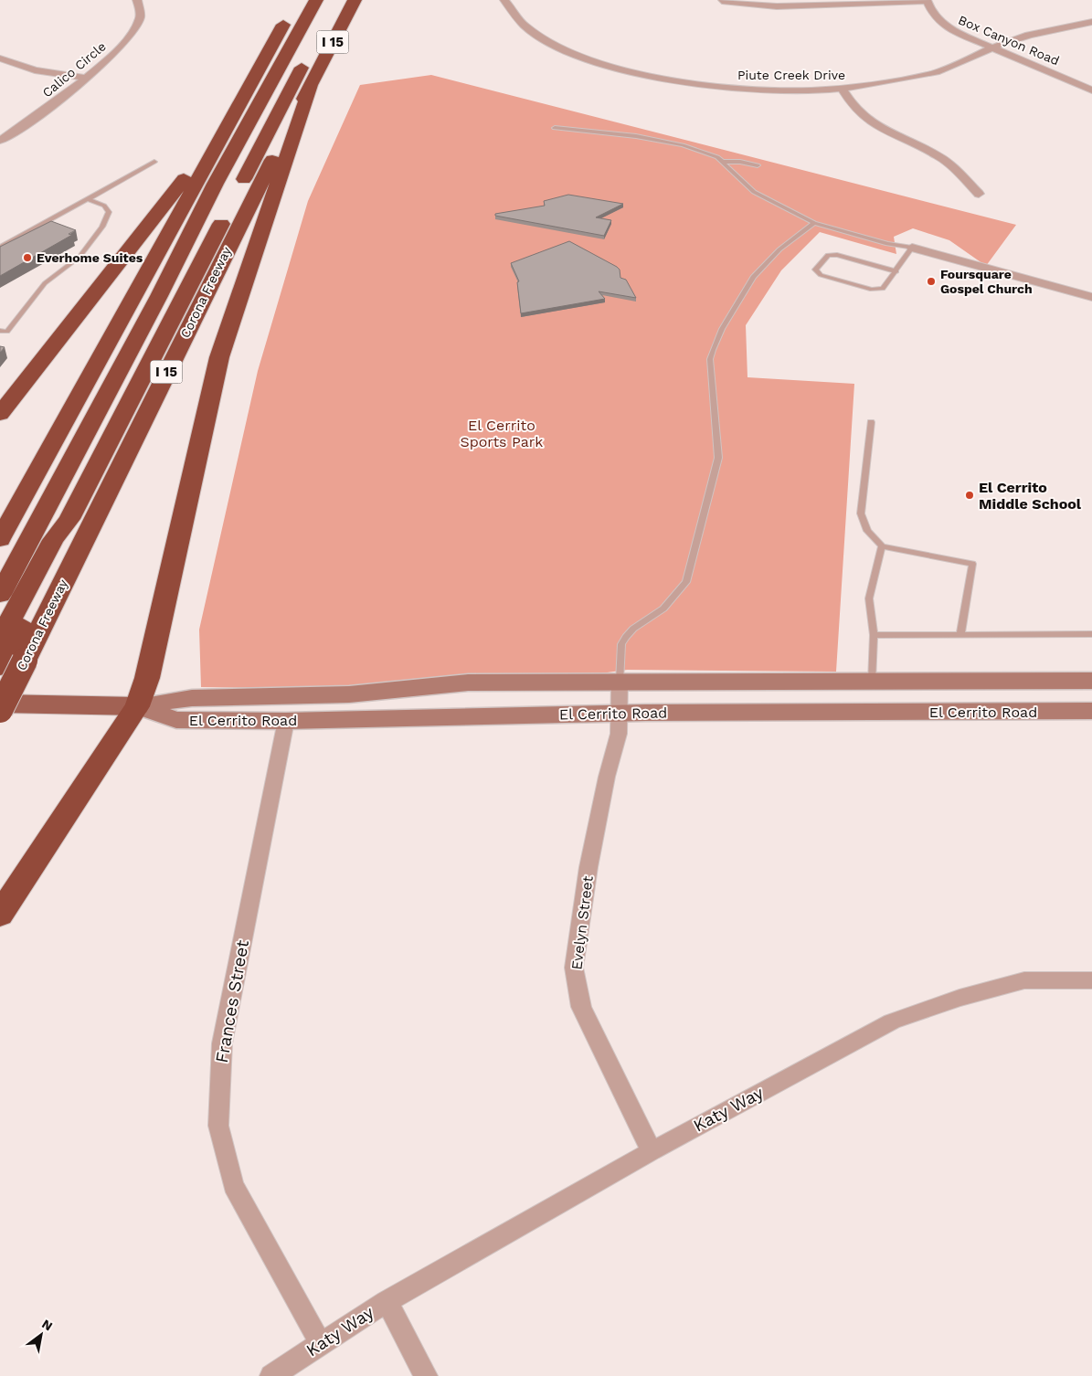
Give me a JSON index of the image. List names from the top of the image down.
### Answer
{
  "streets": {
    "highway": ["I 15", "Corona Freeway"],
    "main road": ["El Cerrito Road"],
    "street": [
      "Box Canyon Road",
      "Calico Circle",
      "Piute Creek Drive",
      "Evelyn Street",
      "Frances Street",
      "Katy Way"
    ]
  },
  "crossings": [
    ["Box Canyon Road", "Piute Creek Drive"],
    ["El Cerrito Road", "Evelyn Street"],
    ["El Cerrito Road", "Frances Street"],
    ["Evelyn Street", "Katy Way"],
    ["Frances Street", "Katy Way"]
  ],
  "parks": ["El Cerrito Sports Park"],
  "places": ["Everhome Suites", "Foursquare Gospel Church", "El Cerrito Middle School"],
  "north": "top right"
}
